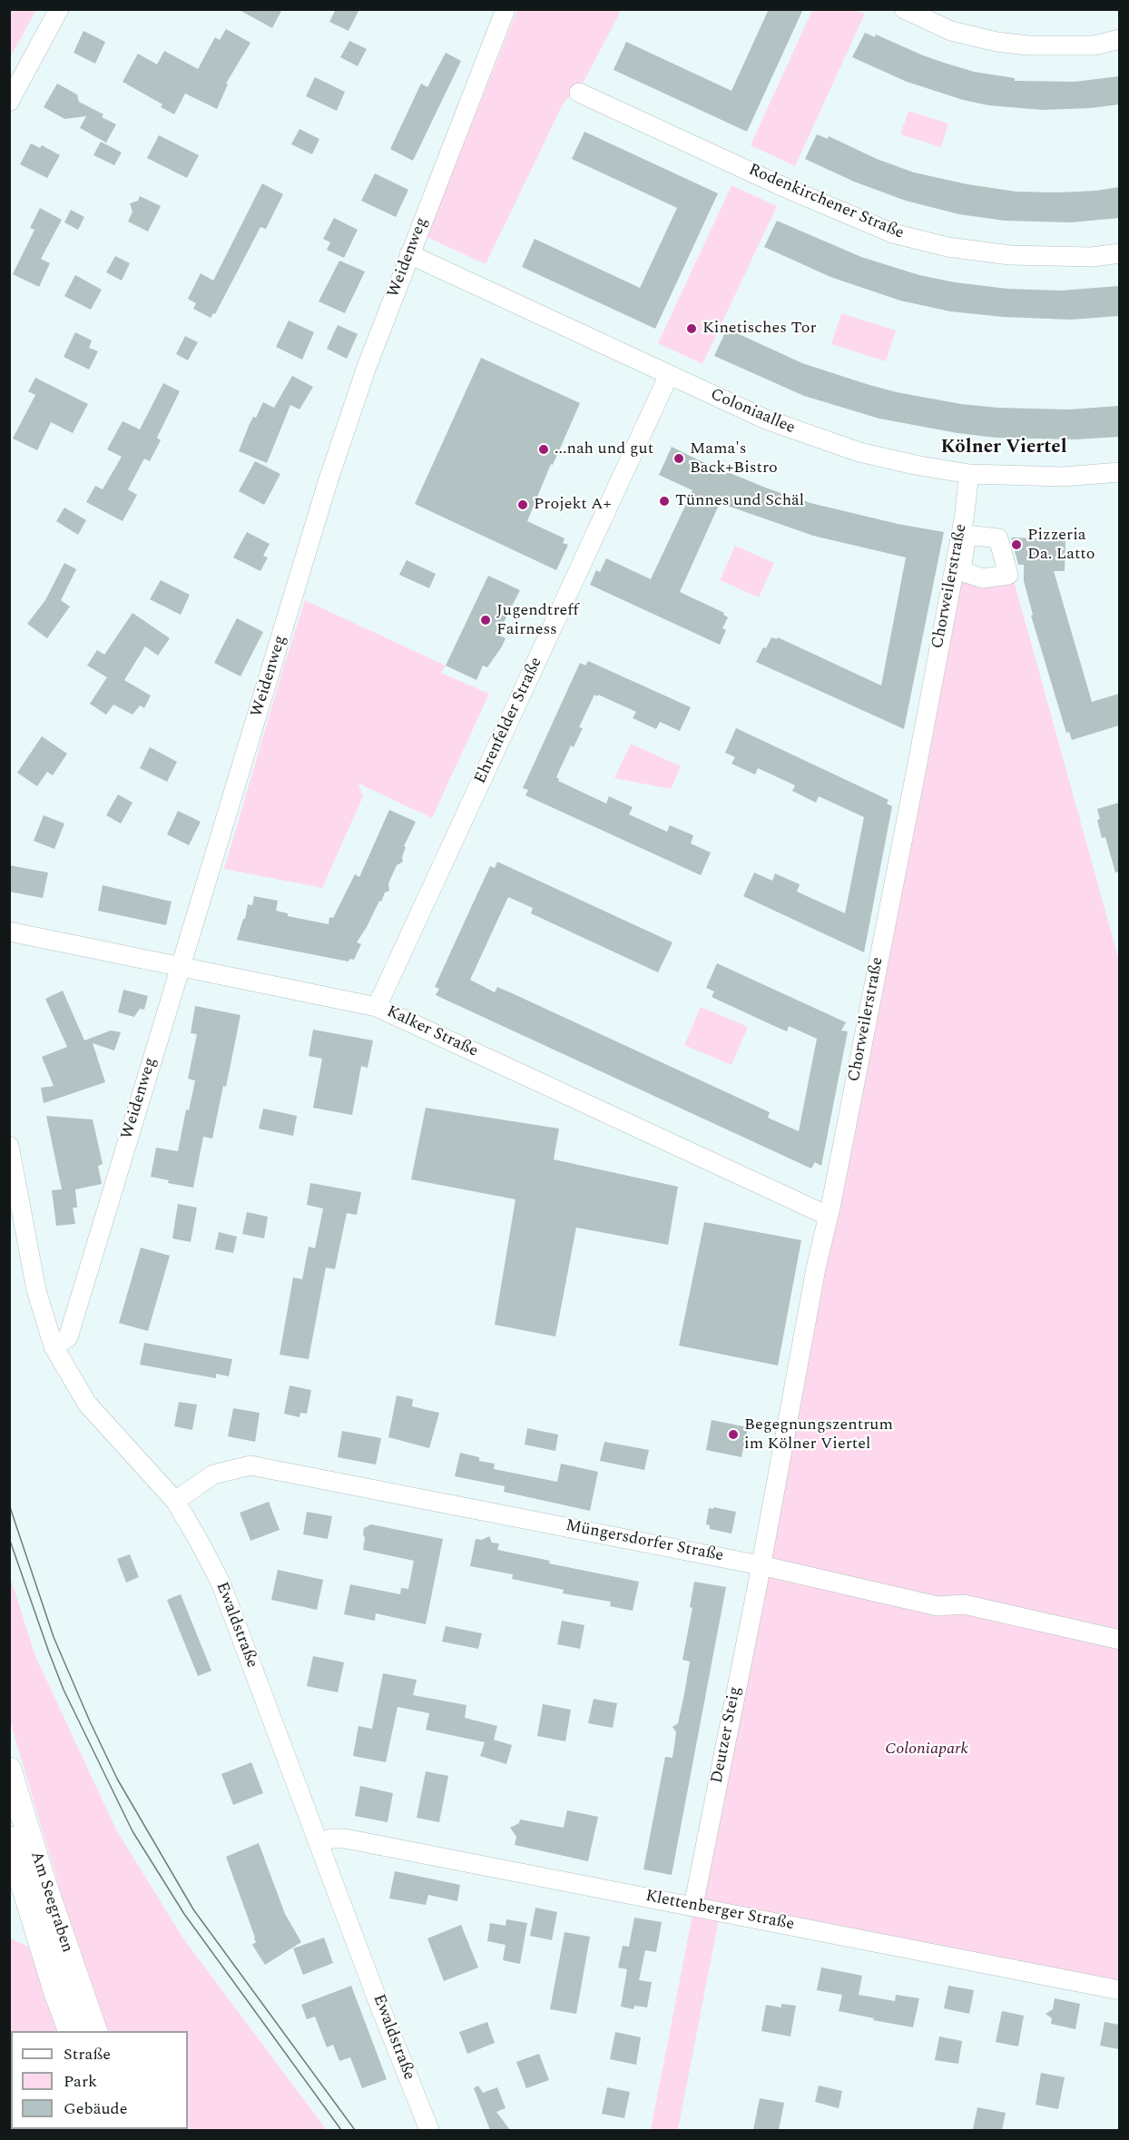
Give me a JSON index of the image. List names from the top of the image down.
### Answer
{
  "streets": {
    "main road": ["Am Seegraben"],
    "street": [
      "Rodenkirchener Straße",
      "Weidenweg",
      "Coloniaallee",
      "Chorweilerstraße",
      "Ehrenfelder Straße",
      "Kalker Straße",
      "Müngersdorfer Straße",
      "Ewaldstraße",
      "Deutzer Steig",
      "Klettenberger Straße"
    ]
  },
  "crossings": [
    ["Weidenweg", "Coloniaallee"],
    ["Weidenweg", "Kalker Straße"],
    ["Weidenweg", "Ewaldstraße"],
    ["Coloniaallee", "Chorweilerstraße"],
    ["Coloniaallee", "Ehrenfelder Straße"],
    ["Chorweilerstraße", "Kalker Straße"],
    ["Chorweilerstraße", "Müngersdorfer Straße"],
    ["Chorweilerstraße", "Deutzer Steig"],
    ["Ehrenfelder Straße", "Kalker Straße"],
    ["Müngersdorfer Straße", "Ewaldstraße"],
    ["Müngersdorfer Straße", "Deutzer Steig"],
    ["Ewaldstraße", "Klettenberger Straße"],
    ["Deutzer Steig", "Klettenberger Straße"]
  ],
  "districts": ["Kölner Viertel"],
  "parks": ["Coloniapark"],
  "places": [
    "Kinetisches Tor",
    "...nah und gut",
    "Mama's Back+Bistro",
    "Tünnes und Schäl",
    "Projekt A+",
    "Pizzeria Da. Latto",
    "Jugendtreff Fairness",
    "Begegnungszentrum im Kölner Viertel"
  ],
  "legend": ["Straße", "Park", "Gebäude"]
}
